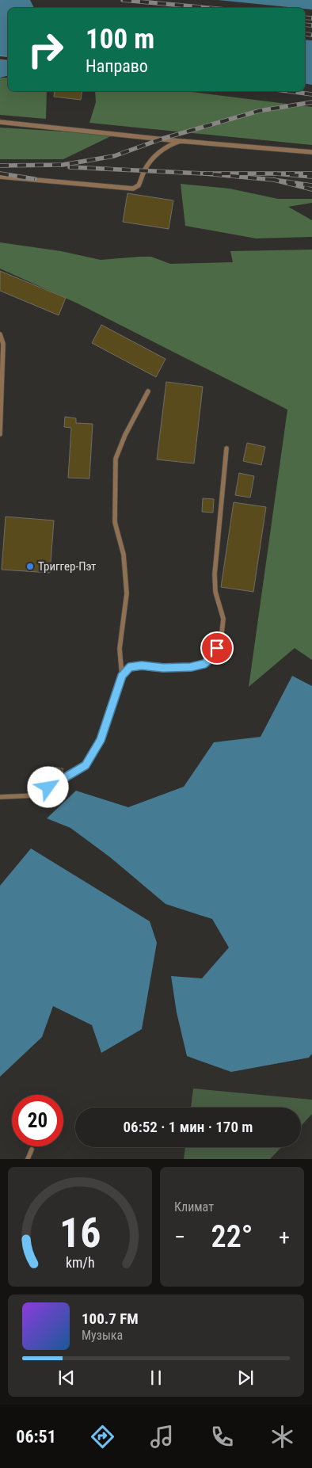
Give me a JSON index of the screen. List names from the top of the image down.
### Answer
{
  "places": ["Триггер-Пэт"],
  "page": {
    "turn": ["100 m", "Направо"],
    "limit": "20",
    "trip": "06:52 · 1 мин · 170 m",
    "tile": "Климат",
    "heat": ["−", "22°", "+"],
    "song": ["100.7 FM", "Музыка"],
    "tabs": "06:51",
    "gauge": ["16", "km/h"]
  }
}
